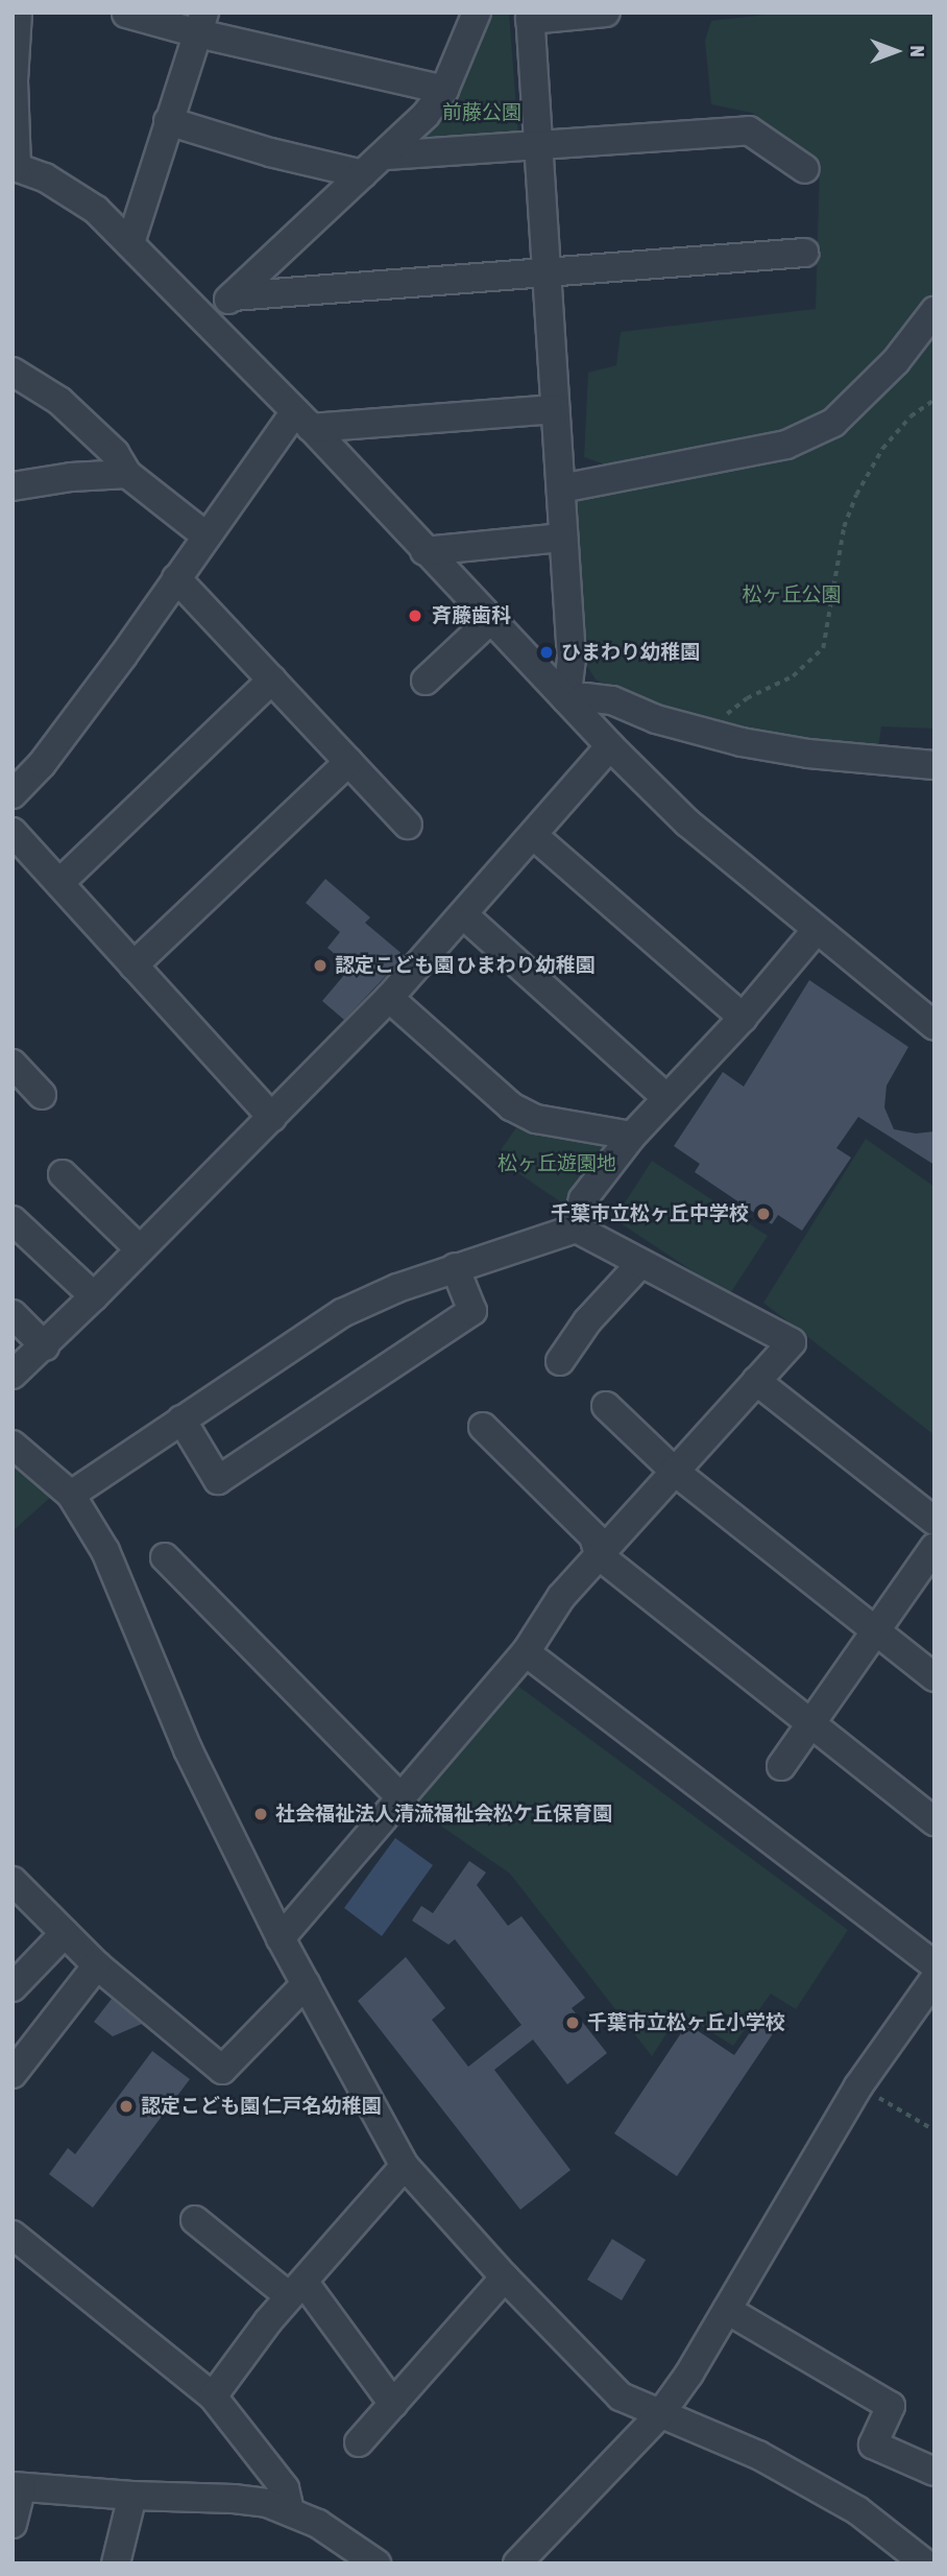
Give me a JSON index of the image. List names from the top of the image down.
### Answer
{
  "parks": ["前藤公園", "松ヶ丘公園", "松ヶ丘遊園地"],
  "places": [
    "斉藤歯科",
    "ひまわり幼稚園",
    "認定こども園 ひまわり幼稚園",
    "千葉市立松ヶ丘中学校",
    "社会福祉法人清流福祉会松ケ丘保育園",
    "千葉市立松ヶ丘小学校",
    "認定こども園 仁戸名幼稚園"
  ],
  "north": "right"
}
